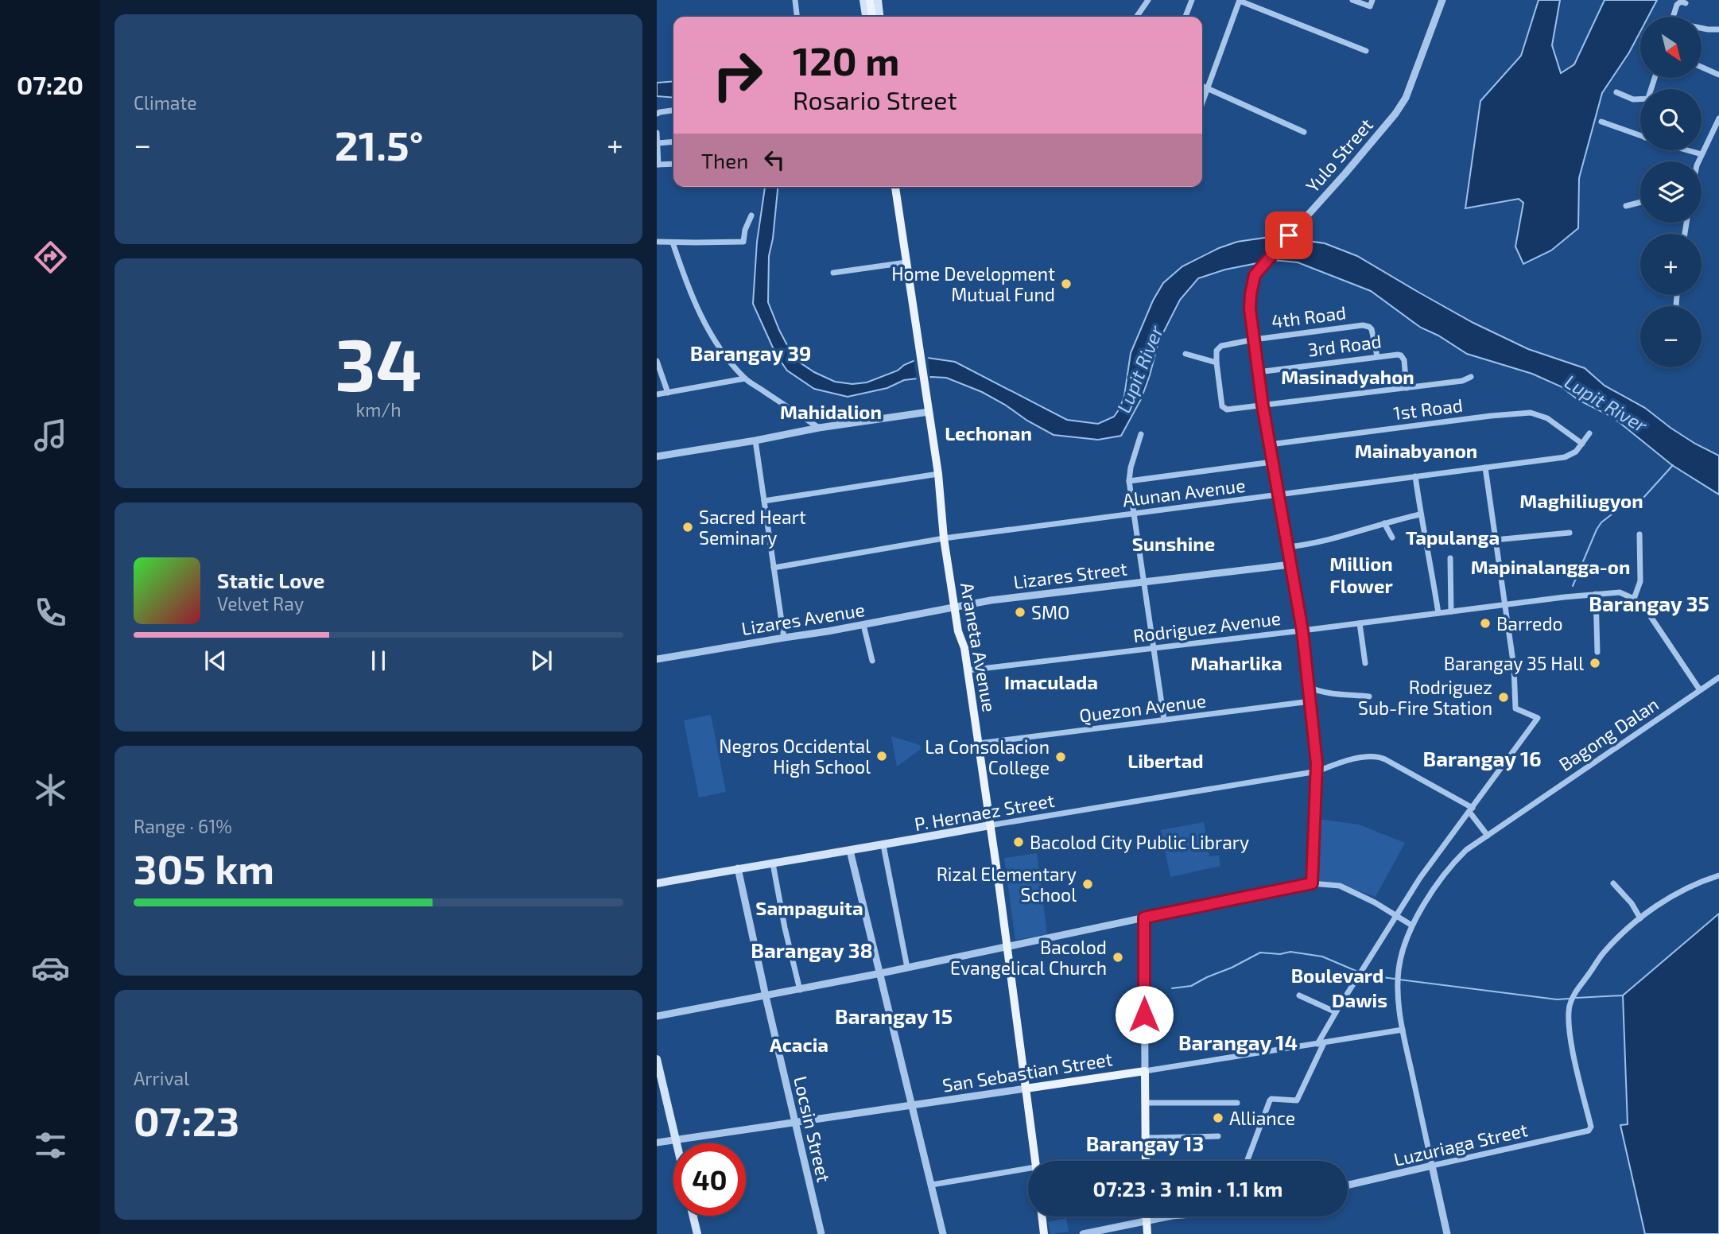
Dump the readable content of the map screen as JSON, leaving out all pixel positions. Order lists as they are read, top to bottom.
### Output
{
  "streets": {
    "main road": ["Araneta Avenue", "P. Hernaez Street", "San Sebastian Street"],
    "street": [
      "Yulo Street",
      "4th Road",
      "3rd Road",
      "1st Road",
      "Alunan Avenue",
      "Lizares Street",
      "Lizares Avenue",
      "Rodriguez Avenue",
      "Quezon Avenue",
      "Bagong Dalan",
      "Locsin Street",
      "Luzuriaga Street"
    ]
  },
  "crossings": [
    ["Yulo Street", "4th Road"],
    ["Yulo Street", "3rd Road"],
    ["Yulo Street", "1st Road"],
    ["Yulo Street", "Alunan Avenue"],
    ["Yulo Street", "Lizares Street"],
    ["Yulo Street", "Rodriguez Avenue"],
    ["Yulo Street", "Quezon Avenue"],
    ["Yulo Street", "P. Hernaez Street"],
    ["4th Road", "3rd Road"],
    ["1st Road", "Alunan Avenue"],
    ["Alunan Avenue", "Araneta Avenue"],
    ["Lizares Street", "Lizares Avenue"],
    ["Lizares Street", "Araneta Avenue"],
    ["Lizares Avenue", "Araneta Avenue"],
    ["Rodriguez Avenue", "Araneta Avenue"],
    ["Araneta Avenue", "Quezon Avenue"],
    ["Araneta Avenue", "P. Hernaez Street"],
    ["Araneta Avenue", "San Sebastian Street"],
    ["Bagong Dalan", "San Sebastian Street"],
    ["Bagong Dalan", "Luzuriaga Street"],
    ["P. Hernaez Street", "Locsin Street"],
    ["San Sebastian Street", "Locsin Street"]
  ],
  "districts": [
    "Barangay 39",
    "Masinadyahon",
    "Mahidalion",
    "Lechonan",
    "Mainabyanon",
    "Maghiliugyon",
    "Tapulanga",
    "Sunshine",
    "Million Flower",
    "Mapinalangga-on",
    "Barangay 35",
    "Maharlika",
    "Imaculada",
    "Barangay 16",
    "Libertad",
    "Sampaguita",
    "Barangay 38",
    "Boulevard",
    "Dawis",
    "Barangay 15",
    "Barangay 14",
    "Acacia",
    "Barangay 13"
  ],
  "water": ["Lupit River"],
  "places": [
    "Home Development Mutual Fund",
    "Sacred Heart Seminary",
    "SMO",
    "Barredo",
    "Barangay 35 Hall",
    "Rodriguez Sub-Fire Station",
    "Negros Occidental High School",
    "La Consolacion College",
    "Bacolod City Public Library",
    "Rizal Elementary School",
    "Bacolod Evangelical Church",
    "Alliance"
  ],
  "north": "bottom right",
  "page": {
    "tabs": "07:20",
    "tile": [
      "Climate",
      ["34", "km/h"],
      ["Range · 61%", "305 km"],
      ["Arrival", "07:23"]
    ],
    "map_buttons": ["+", "−"],
    "turn": ["120 m", "Rosario Street"],
    "heat": ["−", "21.5°", "+"],
    "then": "Then",
    "song": ["Static Love", "Velvet Ray"],
    "limit": "40",
    "trip": "07:23 · 3 min · 1.1 km"
  }
}
